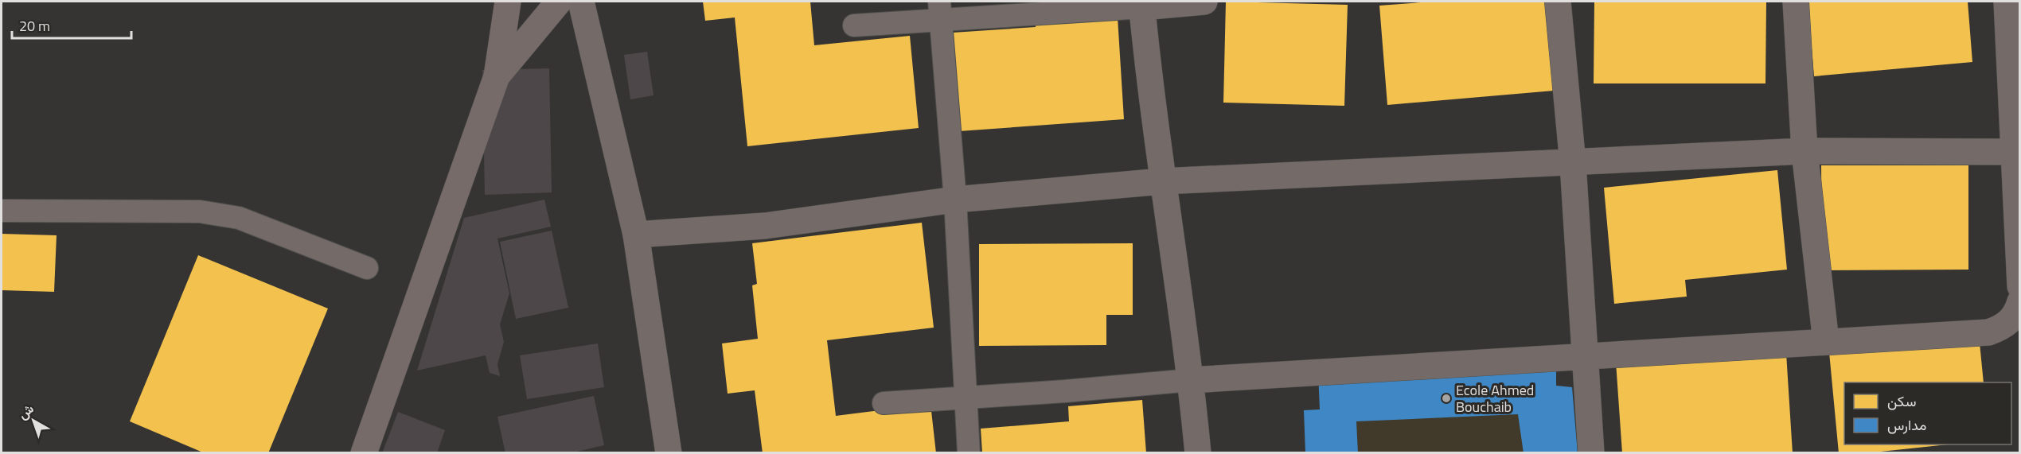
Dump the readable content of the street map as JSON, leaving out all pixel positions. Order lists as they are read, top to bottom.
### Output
{
  "places": ["Ecole Ahmed Bouchaib"],
  "legend": ["سكن", "مدارس"],
  "scale_bar": "20 m",
  "north": "top left"
}
